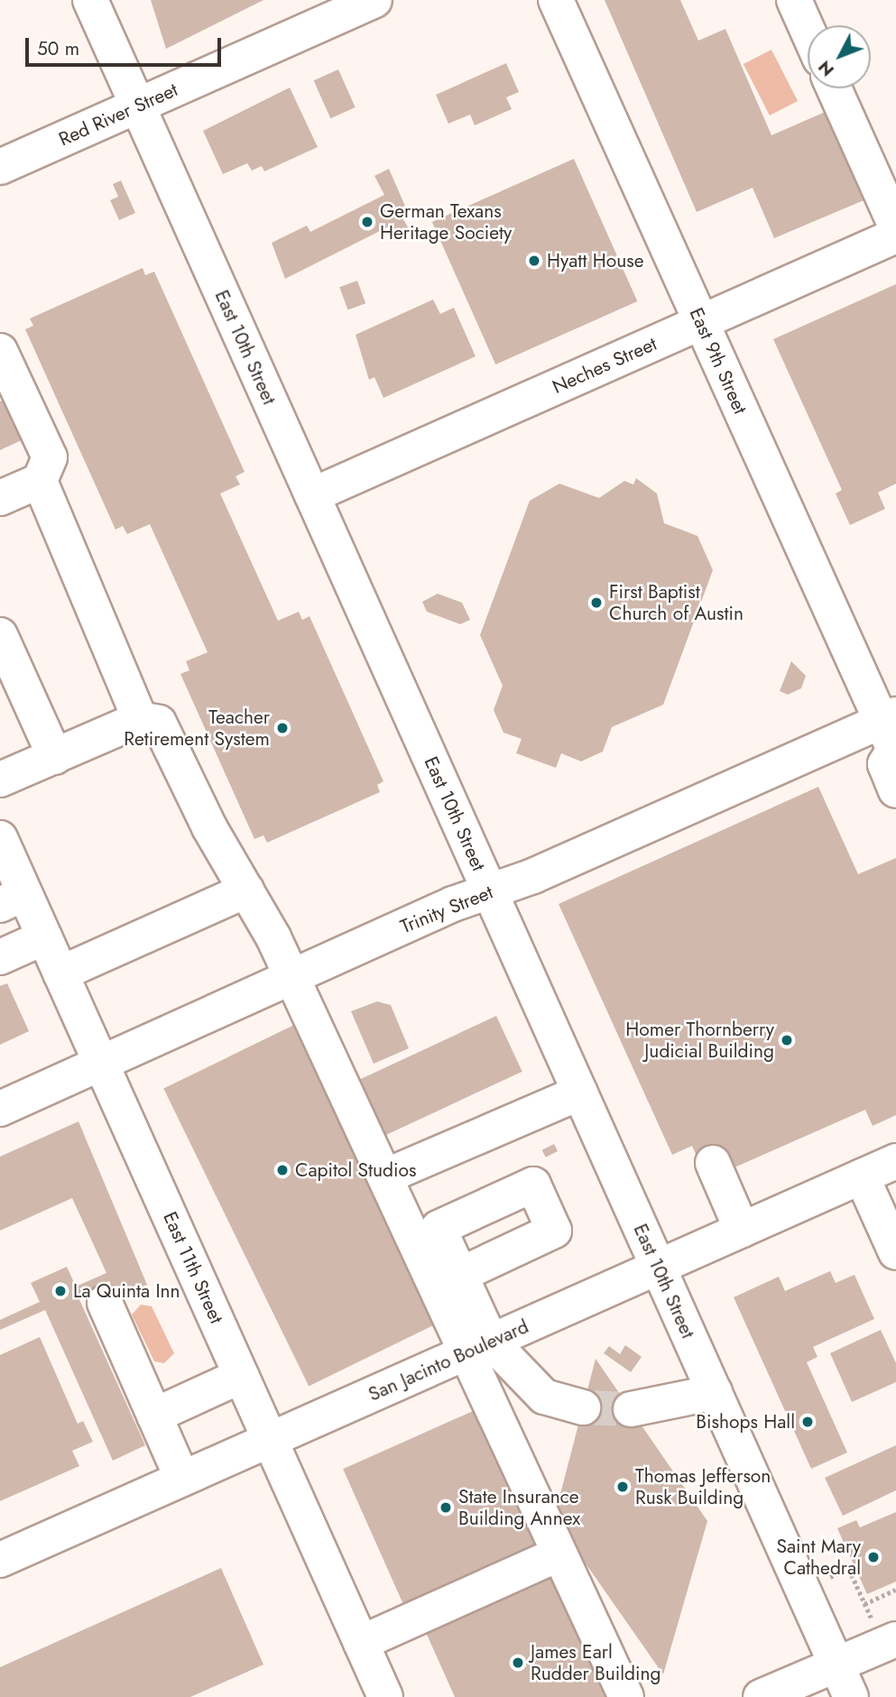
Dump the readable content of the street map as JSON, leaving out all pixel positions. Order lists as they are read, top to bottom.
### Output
{
  "streets": {
    "street": [
      "Red River Street",
      "East 10th Street",
      "East 9th Street",
      "Neches Street",
      "Trinity Street",
      "East 11th Street",
      "San Jacinto Boulevard"
    ]
  },
  "crossings": [
    ["Red River Street", "East 10th Street"],
    ["East 10th Street", "Neches Street"],
    ["East 10th Street", "Trinity Street"],
    ["East 10th Street", "San Jacinto Boulevard"],
    ["East 9th Street", "Neches Street"],
    ["East 9th Street", "Trinity Street"],
    ["Trinity Street", "East 11th Street"],
    ["East 11th Street", "San Jacinto Boulevard"]
  ],
  "places": [
    "German Texans Heritage Society",
    "Hyatt House",
    "First Baptist Church of Austin",
    "Teacher Retirement System",
    "Homer Thornberry Judicial Building",
    "Capitol Studios",
    "La Quinta Inn",
    "Bishops Hall",
    "Thomas Jefferson Rusk Building",
    "State Insurance Building Annex",
    "Saint Mary Cathedral",
    "James Earl Rudder Building"
  ],
  "scale_bar": "50 m",
  "north": "bottom left"
}
